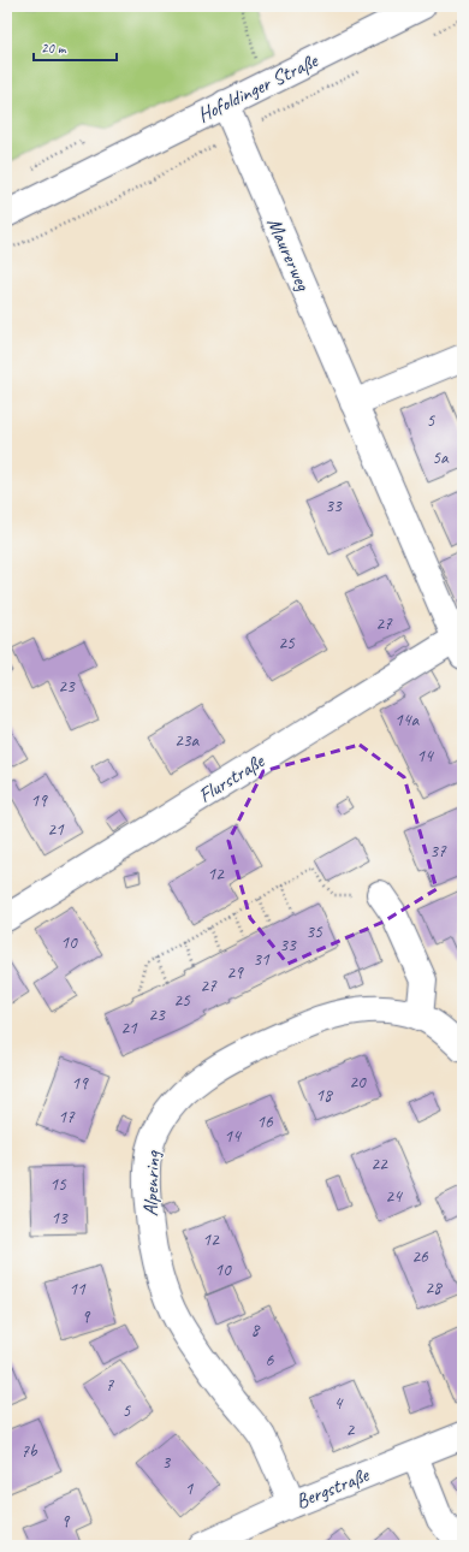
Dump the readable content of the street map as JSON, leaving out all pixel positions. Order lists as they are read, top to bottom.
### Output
{
  "streets": {
    "street": [
      "Hofoldinger Straße",
      "Maurerweg",
      "Flurstraße",
      "Alpenring",
      "Bergstraße"
    ]
  },
  "crossings": [
    ["Hofoldinger Straße", "Maurerweg"],
    ["Maurerweg", "Flurstraße"],
    ["Alpenring", "Bergstraße"]
  ],
  "house_numbers": [
    "5",
    "5a",
    "33",
    "27",
    "25",
    "23",
    "14a",
    "23a",
    "14",
    "19",
    "21",
    "37",
    "12",
    "35",
    "10",
    "33",
    "31",
    "29",
    "27",
    "25",
    "23",
    "21",
    "20",
    "19",
    "18",
    "17",
    "16",
    "14",
    "22",
    "15",
    "24",
    "13",
    "12",
    "26",
    "10",
    "28",
    "11",
    "9",
    "8",
    "6",
    "7",
    "4",
    "5",
    "2",
    "7b",
    "3",
    "1",
    "9"
  ],
  "scale_bar": "20 m"
}
